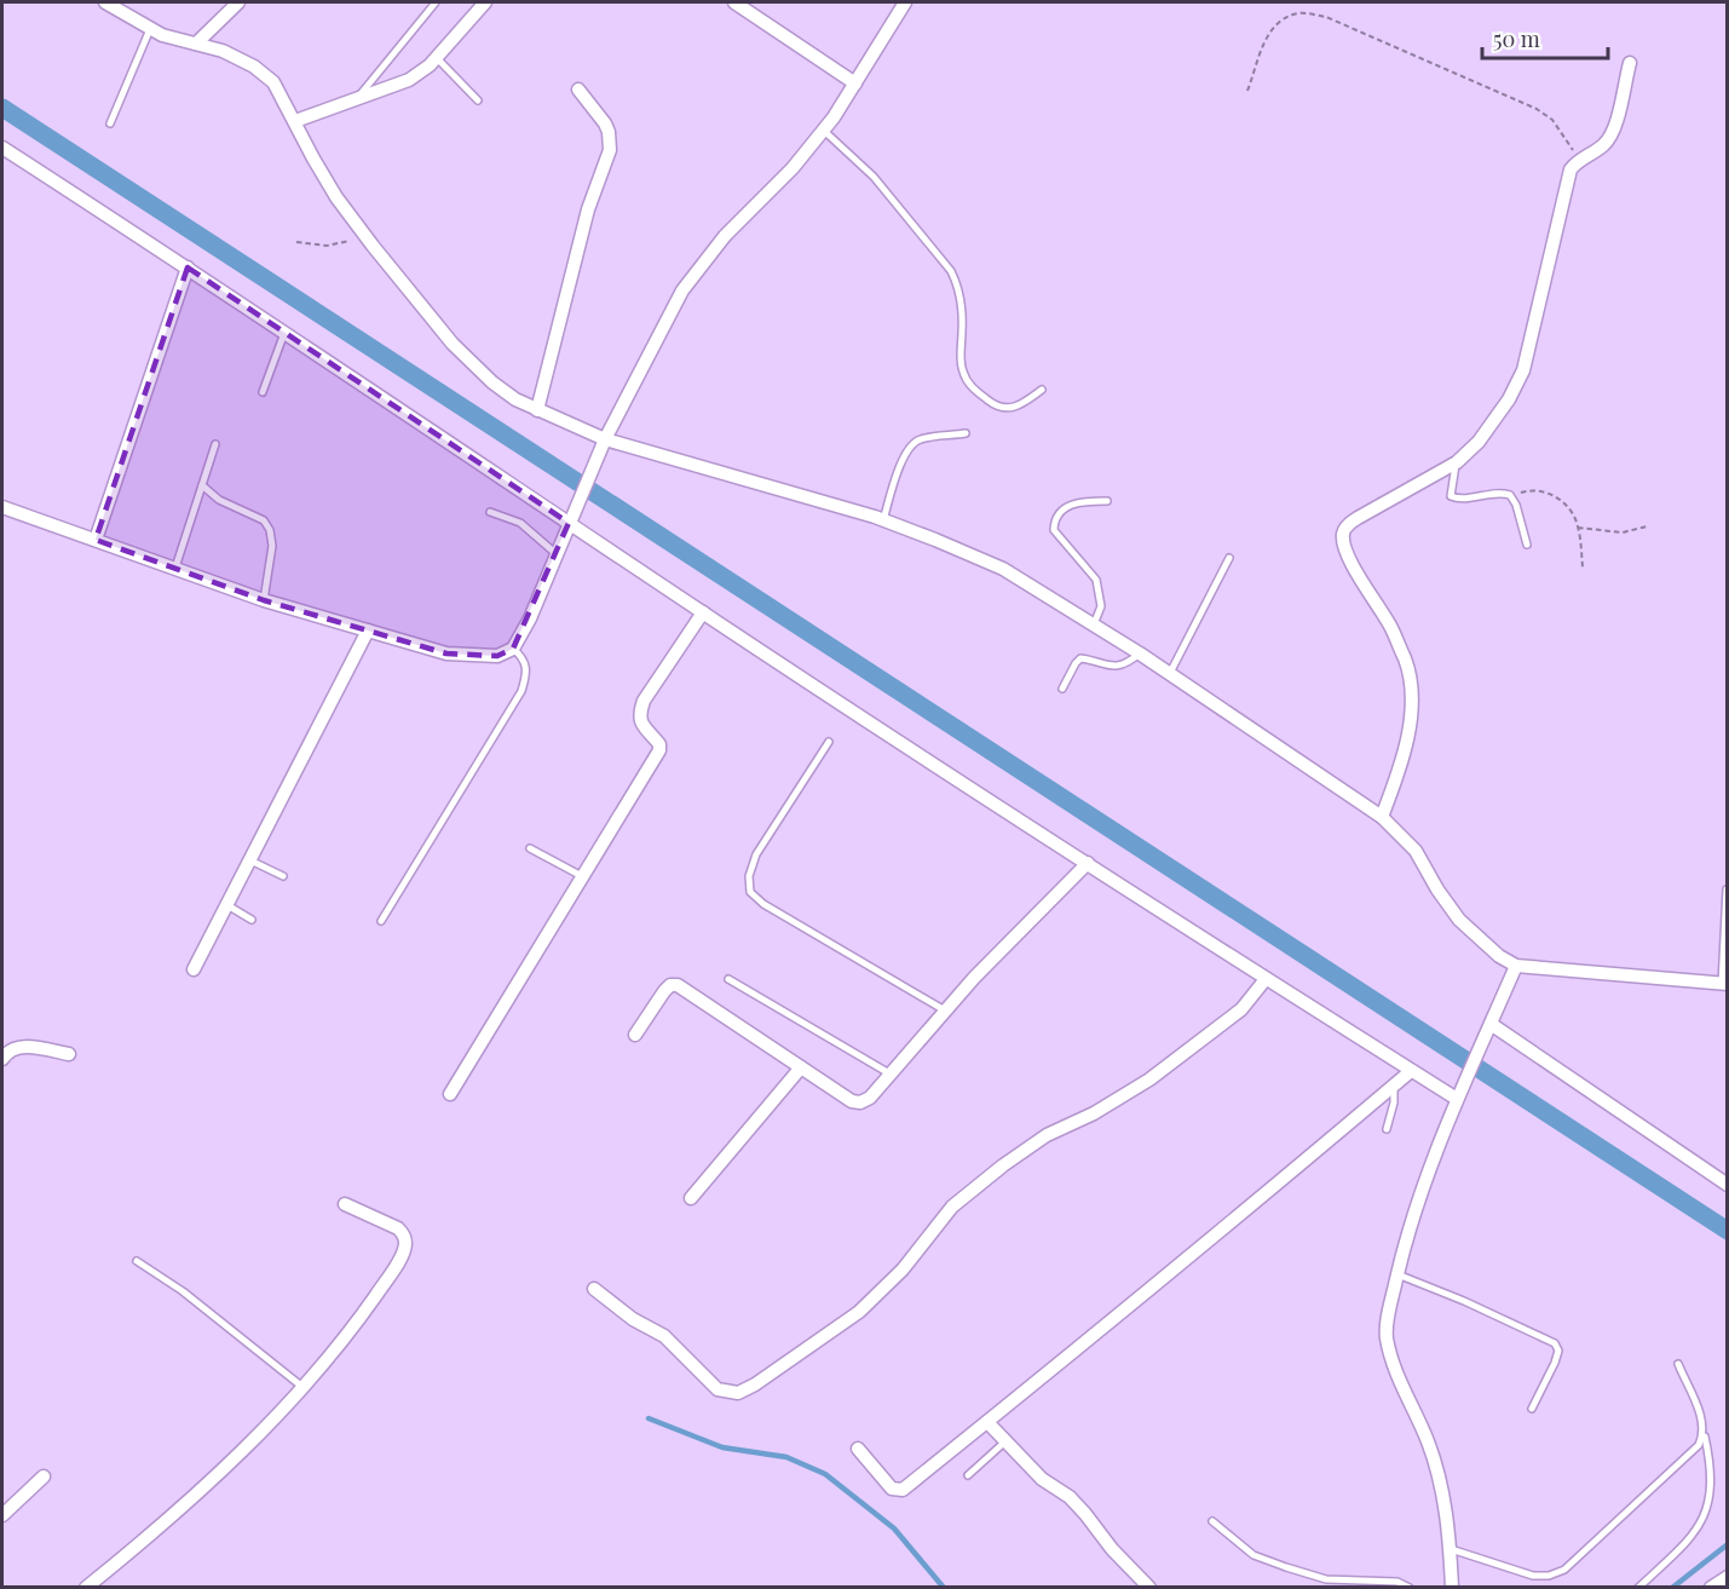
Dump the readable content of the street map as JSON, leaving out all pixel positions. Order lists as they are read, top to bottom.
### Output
{
  "scale_bar": "50 m"
}
